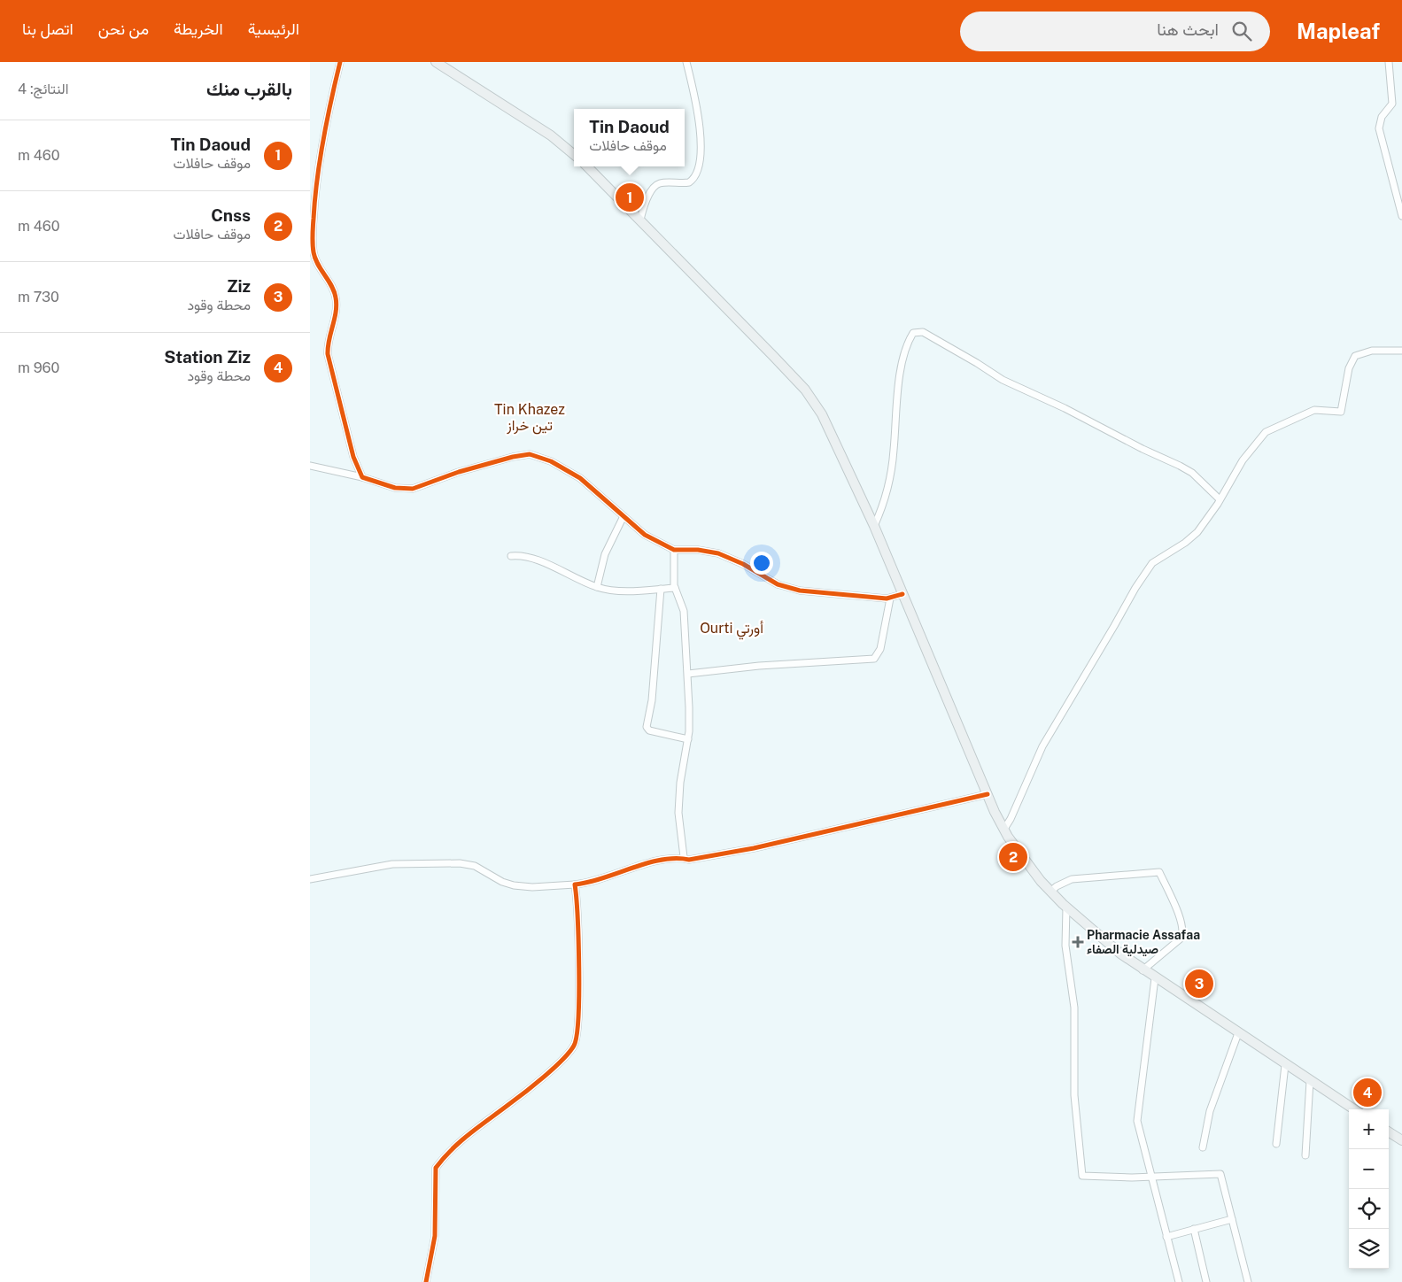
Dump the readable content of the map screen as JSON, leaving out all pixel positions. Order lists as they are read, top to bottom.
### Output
{
  "districts": ["Tin Khazez تين خراز", "Ourti أورتي"],
  "places": {
    "health": ["Pharmacie Assafaa صيدلية الصفاء"]
  },
  "page": {
    "header": "Mapleaf",
    "search": "ابحث هنا",
    "nav": [
      "الرئيسية",
      "الخريطة",
      "من نحن",
      "اتصل بنا"
    ],
    "heading": ["بالقرب منك", "النتائج: 4"],
    "popup": ["Tin Daoud", "موقف حافلات"],
    "list": [
      {
        "mark": "1",
        "name": "Tin Daoud",
        "note": "موقف حافلات",
        "value": "460 m"
      },
      {
        "mark": "2",
        "name": "Cnss",
        "note": "موقف حافلات",
        "value": "460 m"
      },
      {
        "mark": "3",
        "name": "Ziz",
        "note": "محطة وقود",
        "value": "730 m"
      },
      {
        "mark": "4",
        "name": "Station Ziz",
        "note": "محطة وقود",
        "value": "960 m"
      }
    ],
    "pins": [
      "1",
      "2",
      "3",
      "4"
    ],
    "map_buttons": ["+", "−"]
  }
}
